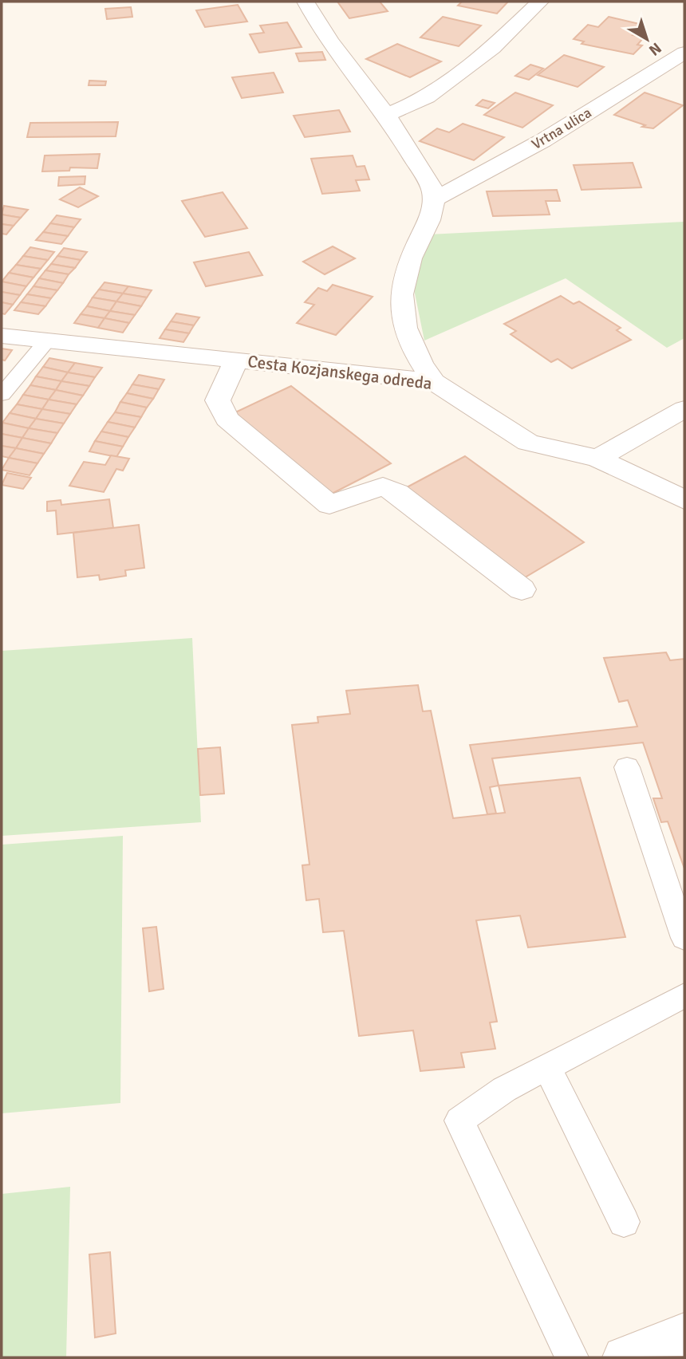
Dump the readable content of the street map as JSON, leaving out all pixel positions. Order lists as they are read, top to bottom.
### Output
{
  "streets": {
    "street": ["Vrtna ulica", "Cesta Kozjanskega odreda"]
  },
  "north": "bottom right"
}
